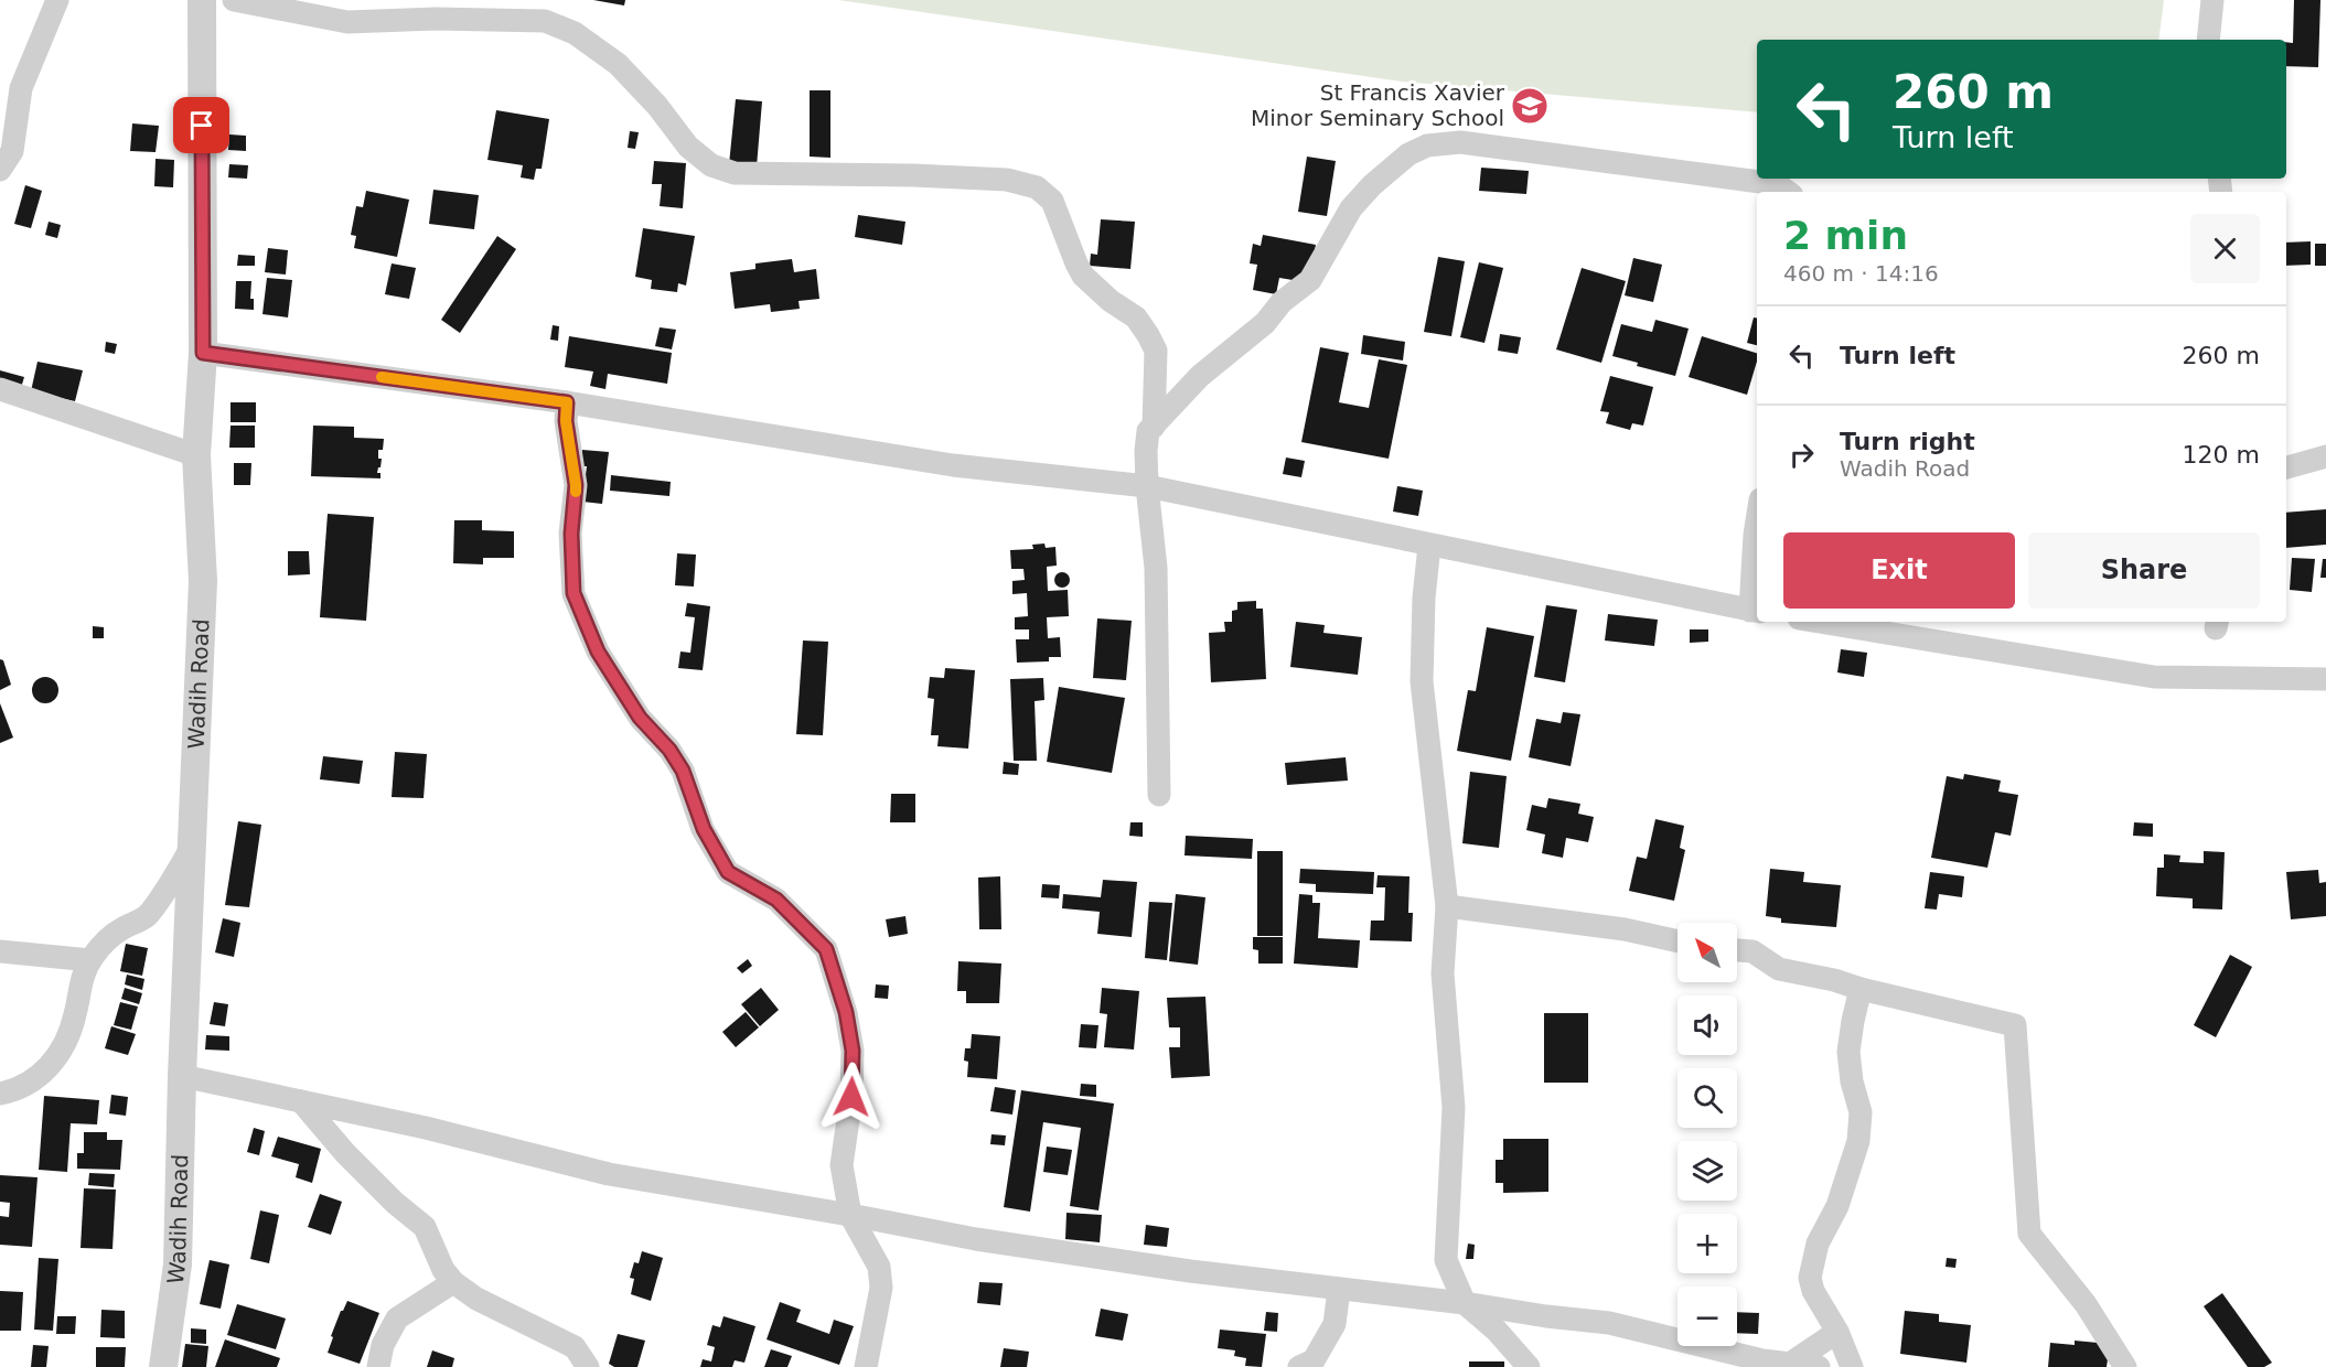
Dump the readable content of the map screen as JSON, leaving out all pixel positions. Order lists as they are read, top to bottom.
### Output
{
  "streets": {
    "street": ["Wadih Road"]
  },
  "places": {
    "school or university": ["St Francis Xavier Minor Seminary School"]
  },
  "north": "top left",
  "page": {
    "turn": ["260 m", "Turn left"],
    "heading": ["2 min", "460 m · 14:16"],
    "list": [
      {
        "name": "Turn left",
        "value": "260 m"
      },
      {
        "name": "Turn right",
        "note": "Wadih Road",
        "value": "120 m"
      }
    ],
    "buttons": ["Exit", "Share"],
    "map_buttons": ["+", "−"]
  }
}
